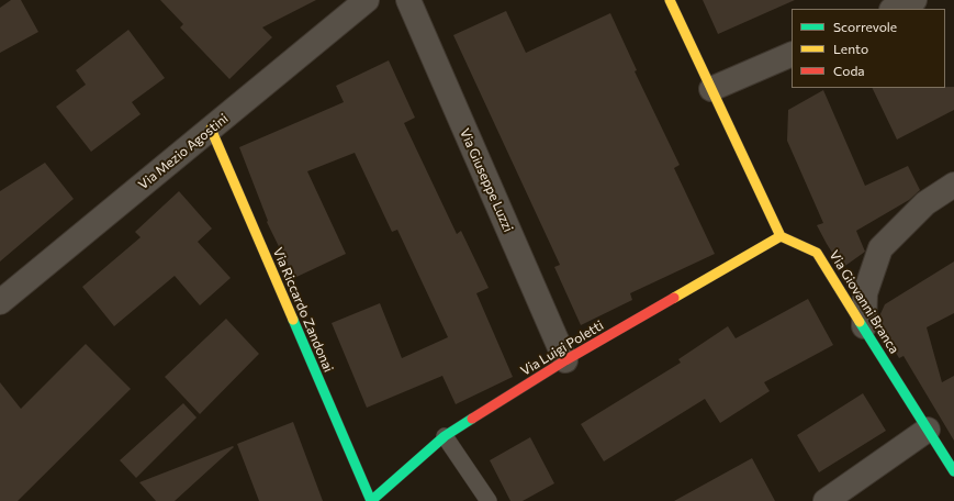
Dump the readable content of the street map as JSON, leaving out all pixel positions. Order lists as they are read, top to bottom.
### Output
{
  "streets": {
    "street": [
      "Via Mezio Agostini",
      "Via Giuseppe Luzzi",
      "Via Giovanni Branca",
      "Via Riccardo Zandonai",
      "Via Luigi Poletti"
    ]
  },
  "crossings": [
    ["Via Mezio Agostini", "Via Riccardo Zandonai"],
    ["Via Giuseppe Luzzi", "Via Luigi Poletti"],
    ["Via Giovanni Branca", "Via Luigi Poletti"],
    ["Via Riccardo Zandonai", "Via Luigi Poletti"]
  ],
  "legend": ["Scorrevole", "Lento", "Coda"]
}
